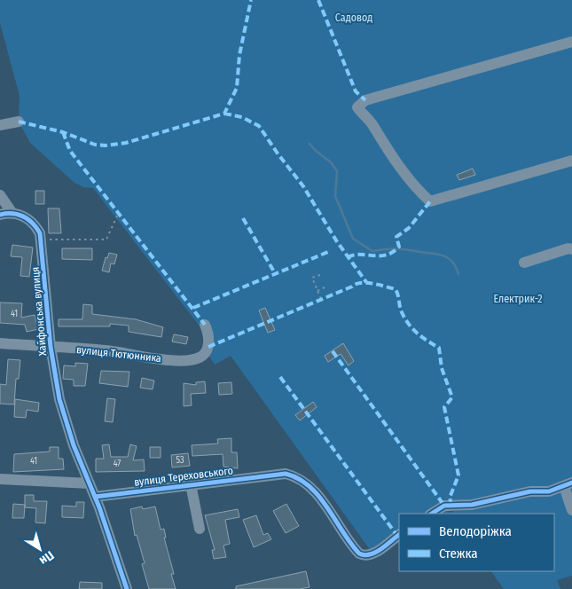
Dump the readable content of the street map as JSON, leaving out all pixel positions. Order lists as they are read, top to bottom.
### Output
{
  "streets": {
    "street": ["Хайфонська вулиця", "вулиця Тютюнника", "вулиця Тереховського"]
  },
  "crossings": [
    ["Хайфонська вулиця", "вулиця Тютюнника"]
  ],
  "parks": ["Садовод", "Електрик-2"],
  "house_numbers": [
    "41",
    "53",
    "41",
    "47"
  ],
  "legend": ["Велодоріжка", "Стежка"],
  "north": "bottom right"
}
